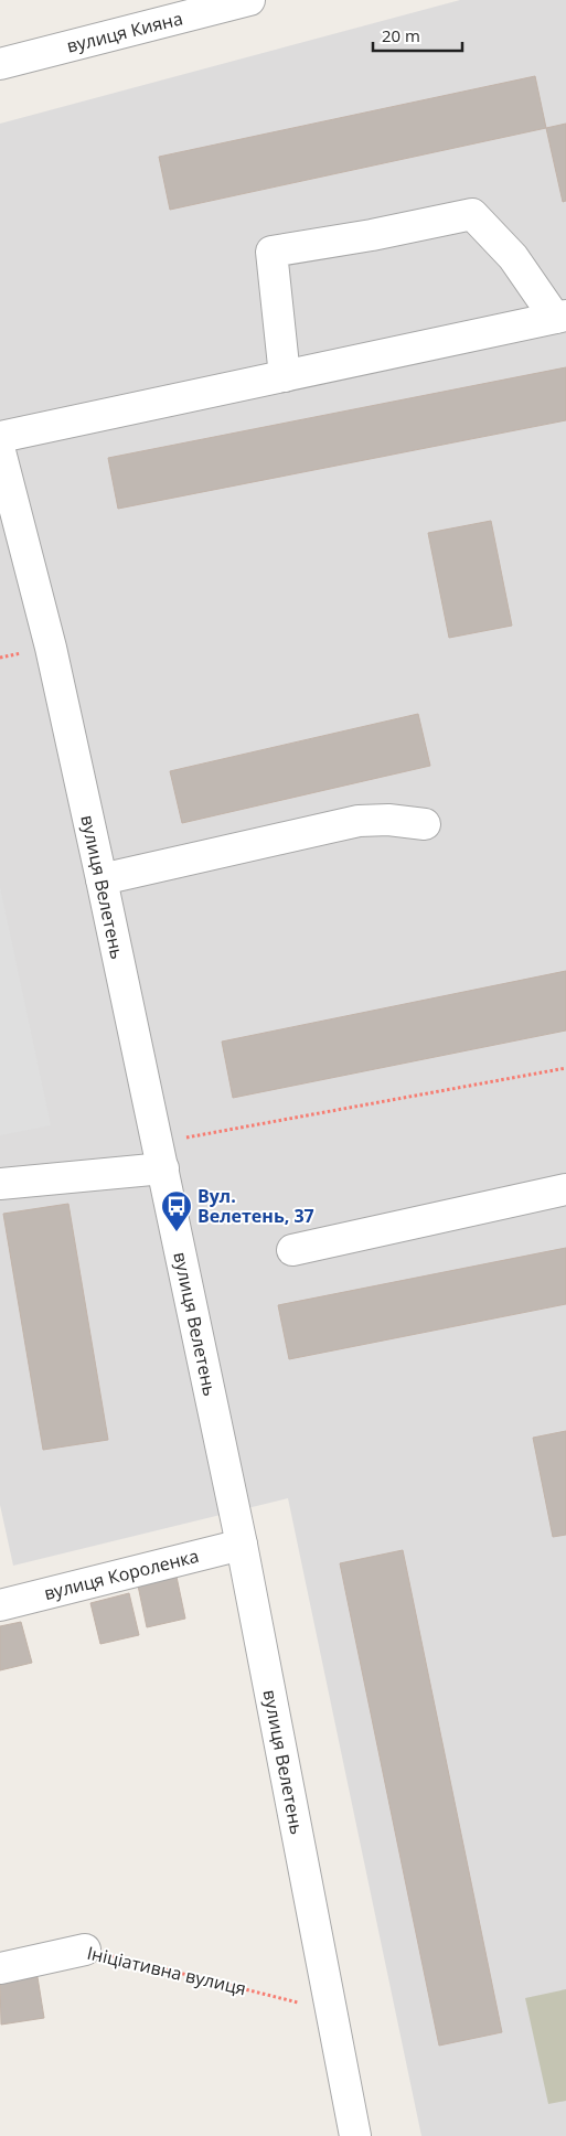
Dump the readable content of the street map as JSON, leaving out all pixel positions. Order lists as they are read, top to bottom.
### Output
{
  "streets": {
    "street": [
      "вулиця Кияна",
      "вулиця Велетень",
      "вулиця Короленка",
      "Ініціативна вулиця"
    ]
  },
  "crossings": [
    ["вулиця Велетень", "вулиця Короленка"],
    ["вулиця Велетень", "Ініціативна вулиця"]
  ],
  "places": {
    "bus stop": ["Вул. Велетень, 37"]
  },
  "scale_bar": "20 m"
}
